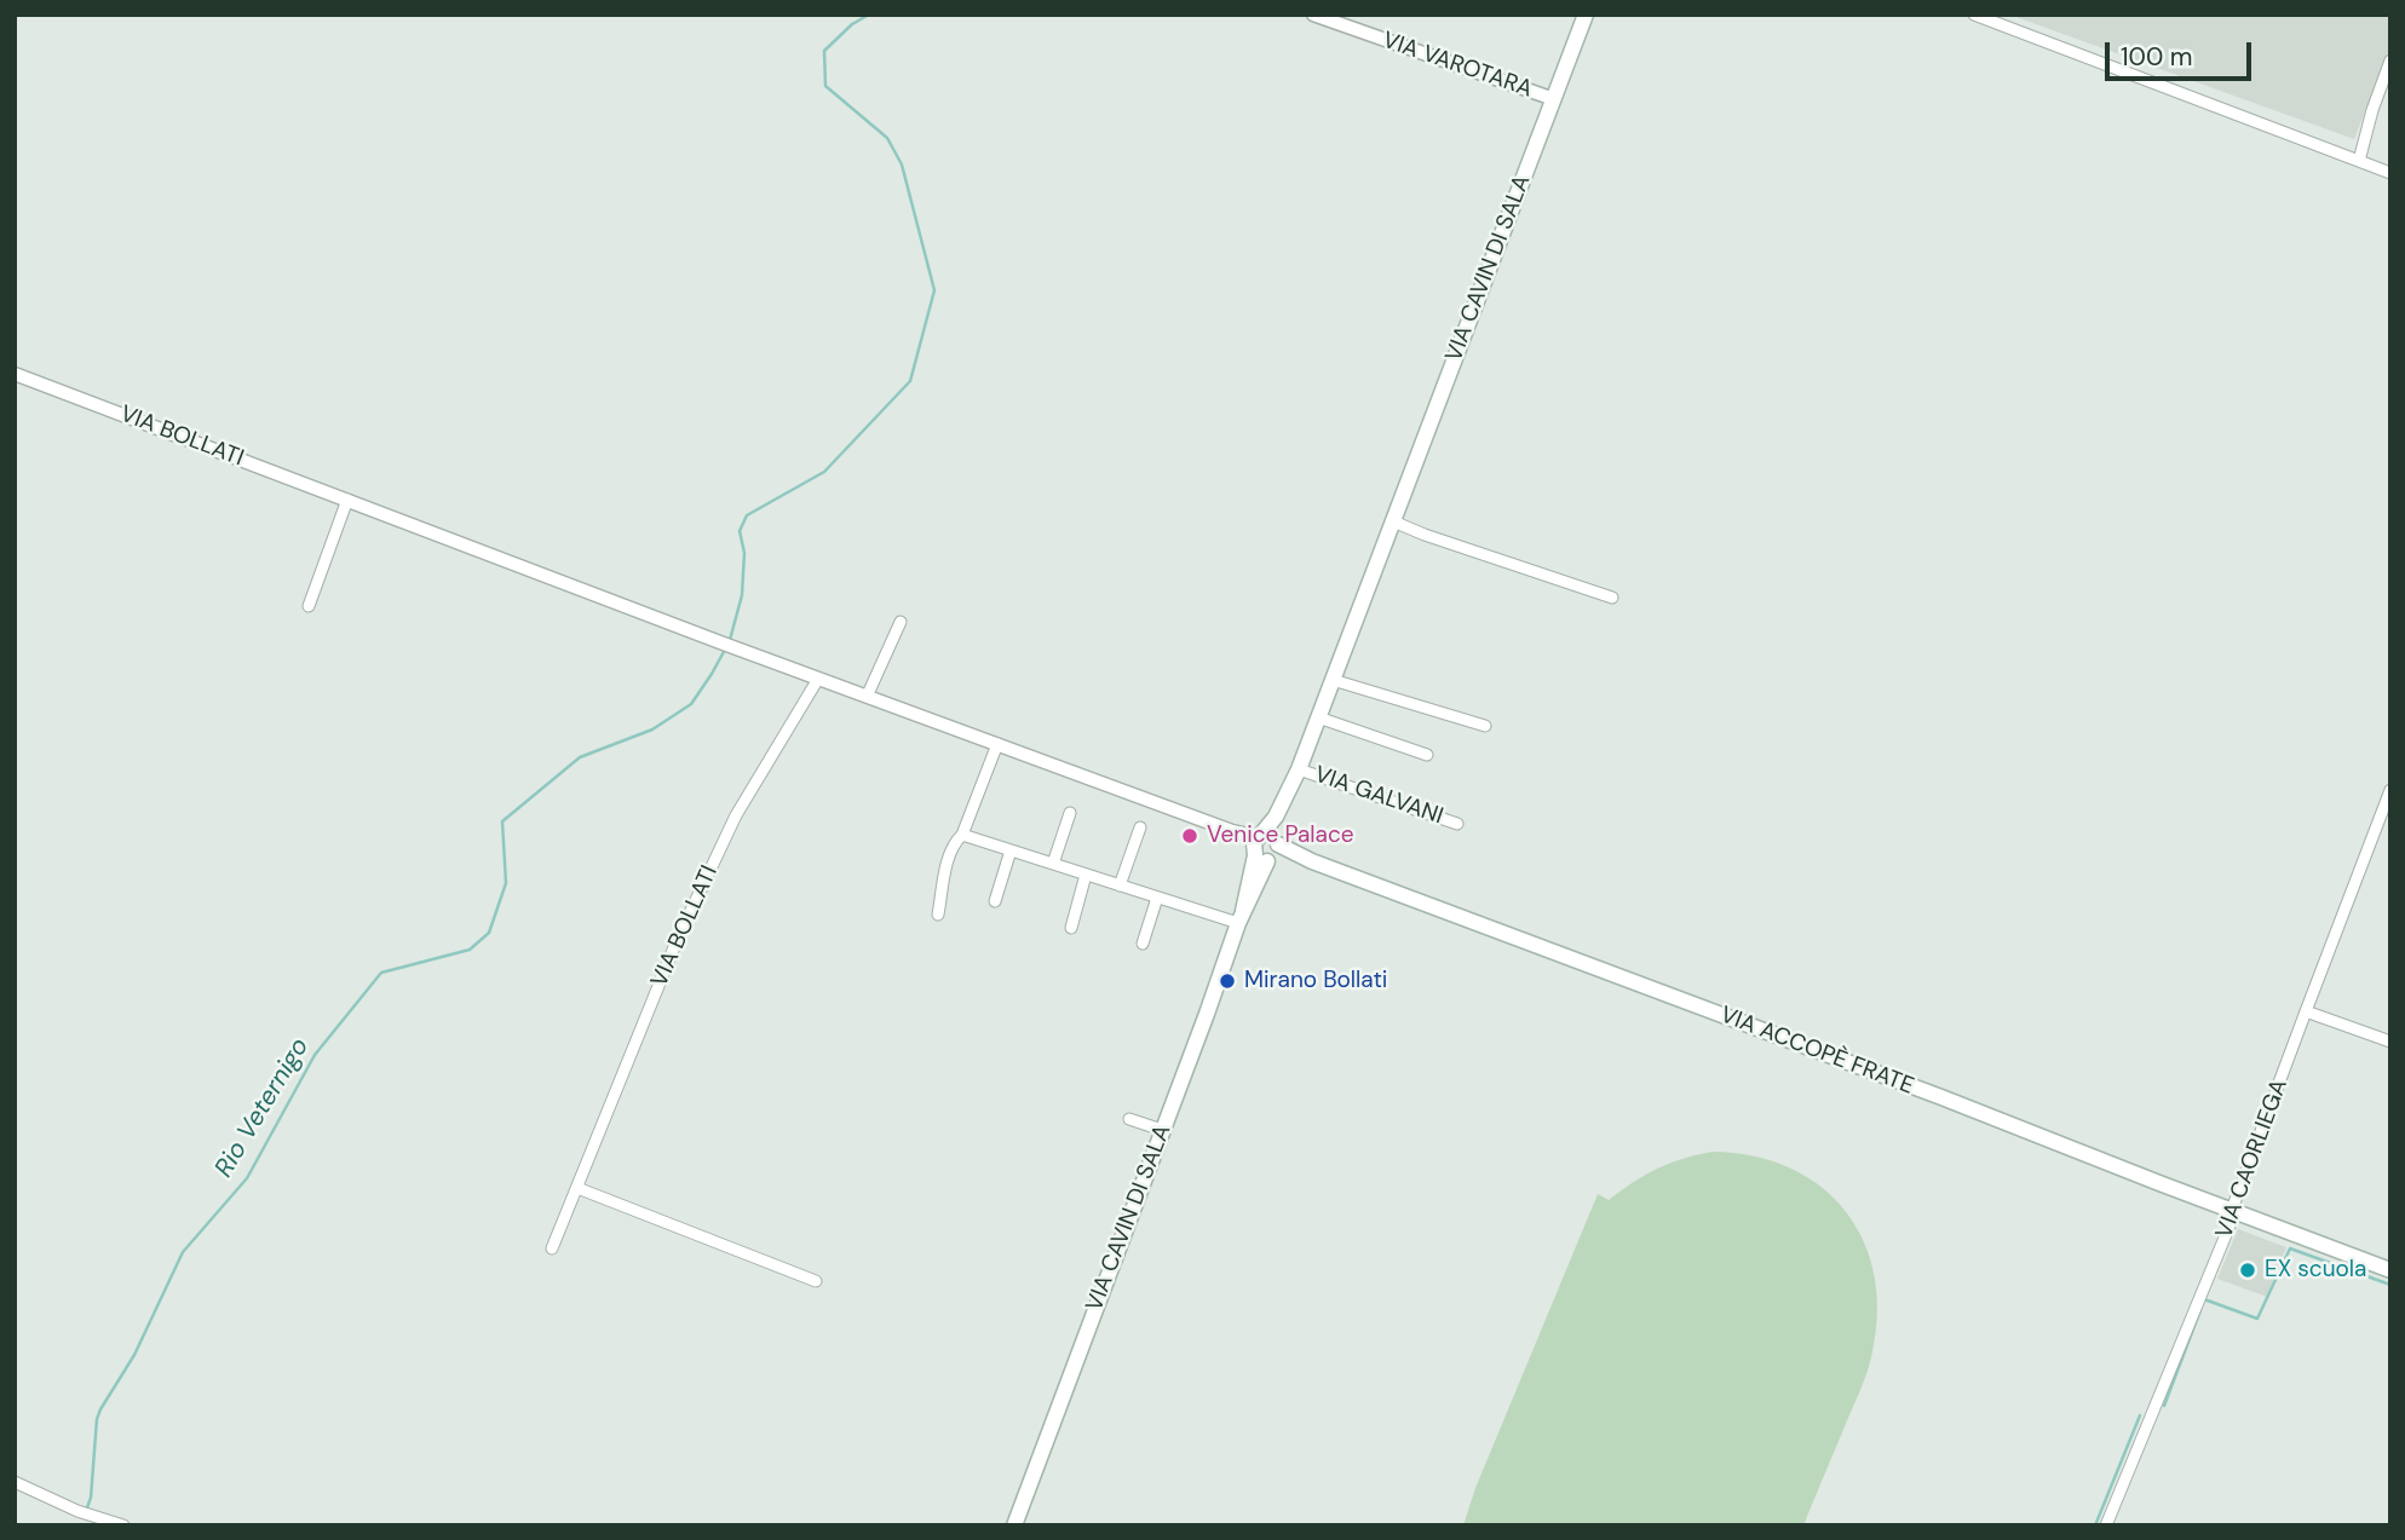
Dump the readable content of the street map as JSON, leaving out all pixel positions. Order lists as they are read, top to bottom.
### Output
{
  "streets": {
    "main road": ["VIA CAVIN DI SALA", "VIA ACCOPÈ FRATE"],
    "street": [
      "VIA VAROTARA",
      "VIA BOLLATI",
      "VIA GALVANI",
      "VIA CAORLIEGA"
    ]
  },
  "crossings": [
    ["VIA VAROTARA", "VIA CAVIN DI SALA"],
    ["VIA CAVIN DI SALA", "VIA BOLLATI"],
    ["VIA CAVIN DI SALA", "VIA GALVANI"],
    ["VIA CAVIN DI SALA", "VIA ACCOPÈ FRATE"],
    ["VIA BOLLATI", "VIA ACCOPÈ FRATE"],
    ["VIA ACCOPÈ FRATE", "VIA CAORLIEGA"]
  ],
  "water": ["Rio Veternigo"],
  "places": ["Venice Palace", "Mirano Bollati", "EX scuola"],
  "scale_bar": "100 m"
}
